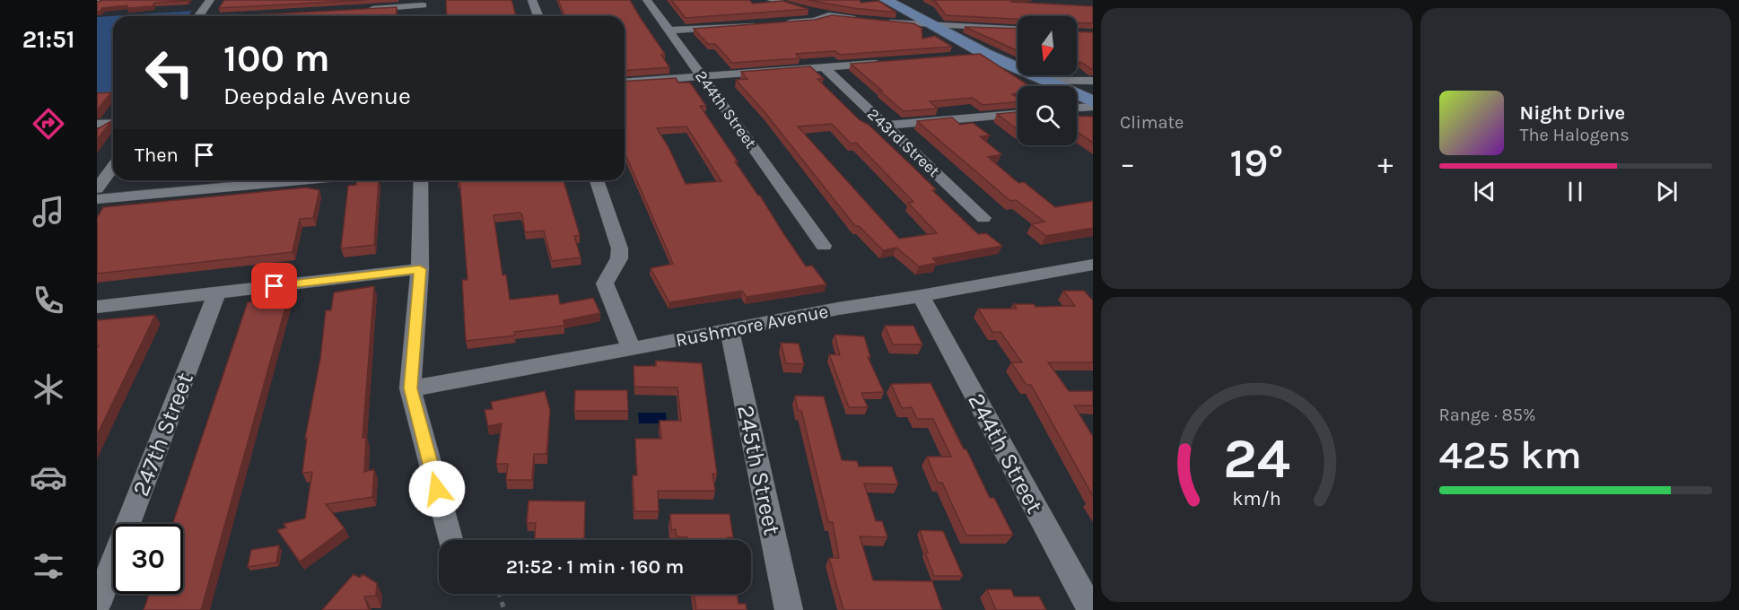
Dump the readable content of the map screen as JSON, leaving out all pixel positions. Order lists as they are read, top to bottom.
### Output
{
  "streets": {
    "street": [
      "244th Street",
      "243rd Street",
      "Rushmore Avenue",
      "247th Street",
      "245th Street"
    ]
  },
  "crossings": [
    ["244th Street", "Rushmore Avenue"],
    ["Rushmore Avenue", "245th Street"]
  ],
  "north": "bottom",
  "page": {
    "tabs": "21:51",
    "tile": [
      "Climate",
      ["Range · 85%", "425 km"]
    ],
    "turn": ["100 m", "Deepdale Avenue"],
    "song": ["Night Drive", "The Halogens"],
    "then": "Then",
    "heat": ["−", "19°", "+"],
    "limit": "30",
    "trip": "21:52 · 1 min · 160 m",
    "gauge": ["24", "km/h"]
  }
}
